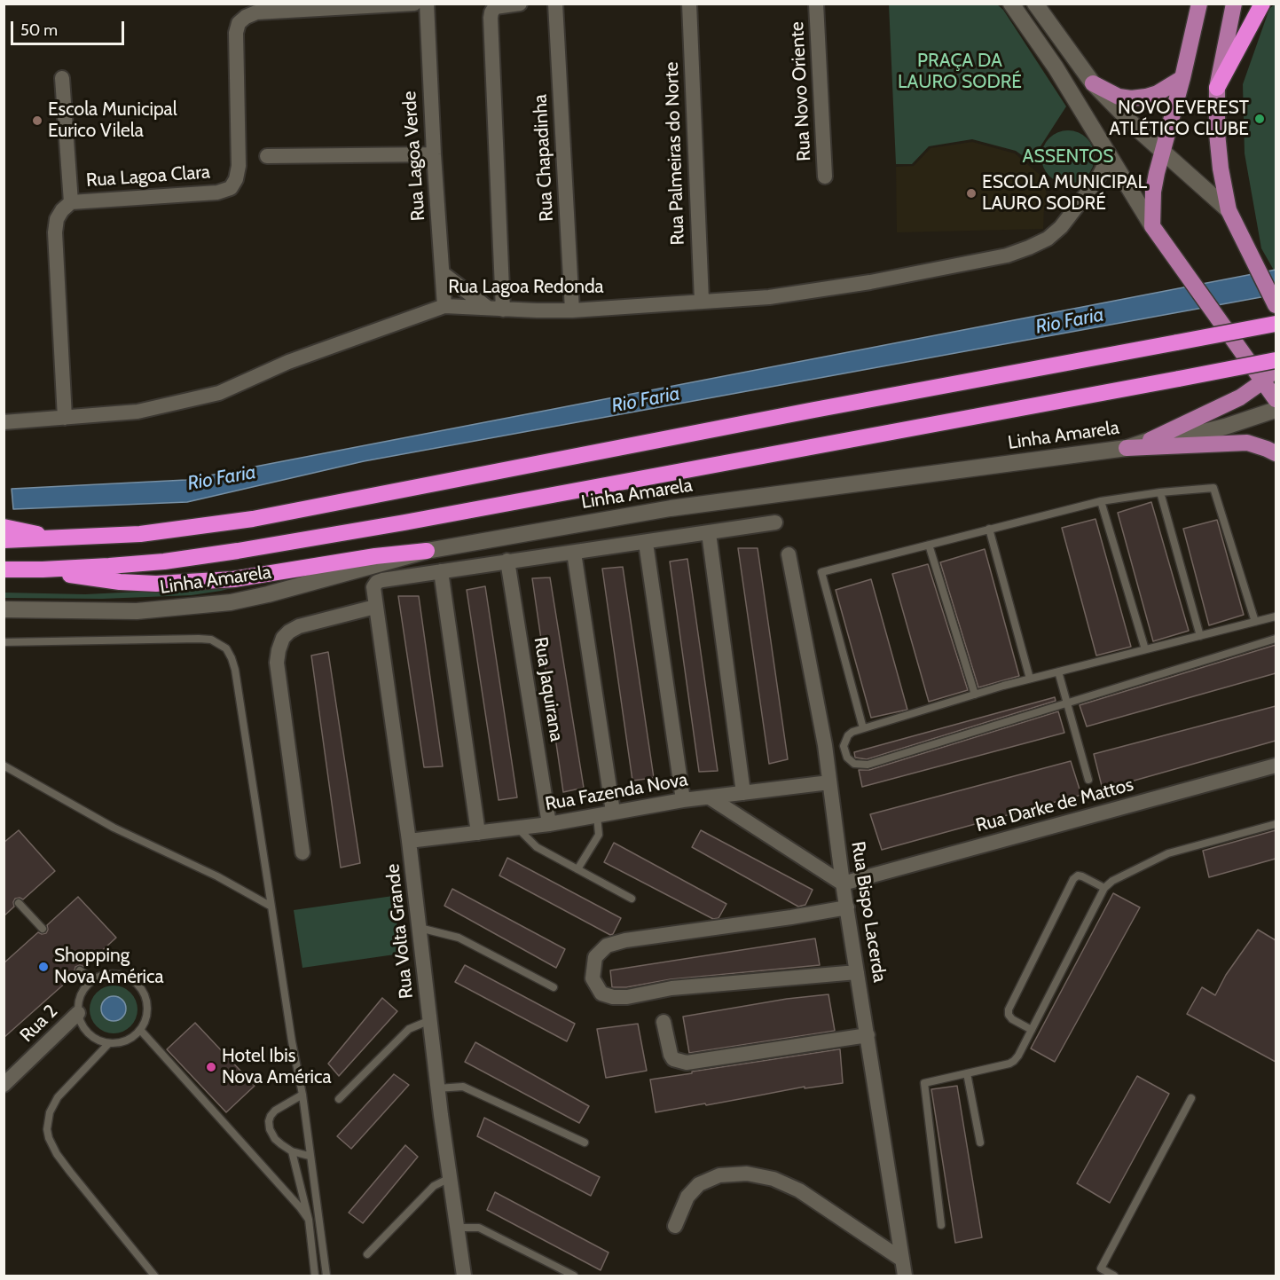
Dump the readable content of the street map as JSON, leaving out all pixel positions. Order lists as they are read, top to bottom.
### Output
{
  "streets": {
    "highway": ["Linha Amarela"],
    "street": [
      "Rua Novo Oriente",
      "Rua Palmeiras do Norte",
      "Rua Lagoa Verde",
      "Rua Chapadinha",
      "Rua Lagoa Clara",
      "Rua Lagoa Redonda",
      "Rua Jaquirana",
      "Rua Fazenda Nova",
      "Rua Darke de Mattos",
      "Rua Bispo Lacerda",
      "Rua Volta Grande",
      "Rua 2"
    ]
  },
  "crossings": [
    ["Rua Palmeiras do Norte", "Rua Lagoa Redonda"],
    ["Rua Lagoa Verde", "Rua Lagoa Redonda"],
    ["Rua Chapadinha", "Rua Lagoa Redonda"],
    ["Rua Lagoa Clara", "Rua Lagoa Redonda"],
    ["Rua Jaquirana", "Rua Fazenda Nova"],
    ["Rua Fazenda Nova", "Rua Bispo Lacerda"],
    ["Rua Fazenda Nova", "Rua Volta Grande"],
    ["Rua Darke de Mattos", "Rua Bispo Lacerda"]
  ],
  "water": ["Rio Faria"],
  "parks": ["PRAÇA DA LAURO SODRÉ", "ASSENTOS"],
  "places": [
    "NOVO EVEREST ATLÉTICO CLUBE",
    "Escola Municipal Eurico Vilela",
    "ESCOLA MUNICIPAL LAURO SODRÉ",
    "Shopping Nova América",
    "Hotel Ibis Nova América"
  ],
  "scale_bar": "50 m"
}
